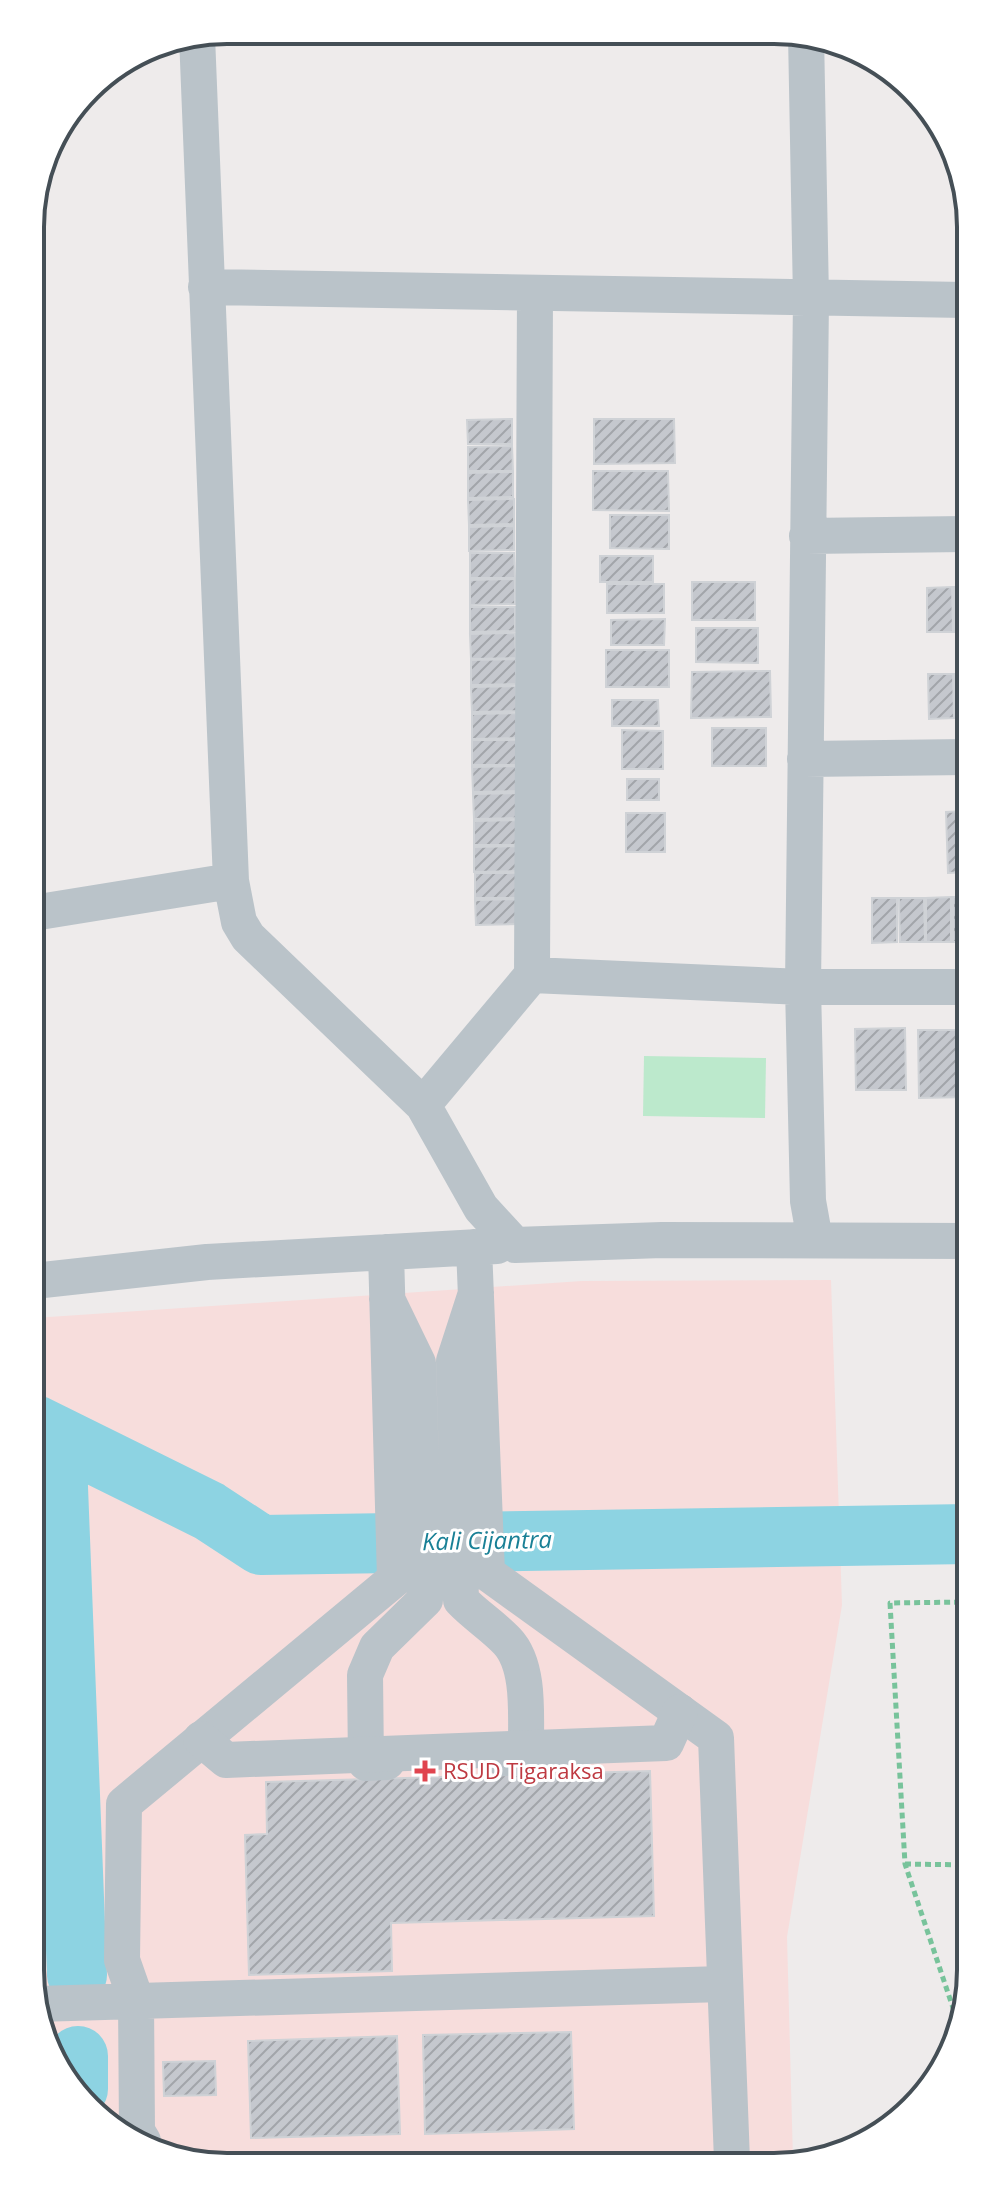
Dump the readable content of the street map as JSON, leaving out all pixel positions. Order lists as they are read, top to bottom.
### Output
{
  "water": ["Kali Cijantra"],
  "places": {
    "health": ["RSUD Tigaraksa"]
  }
}
